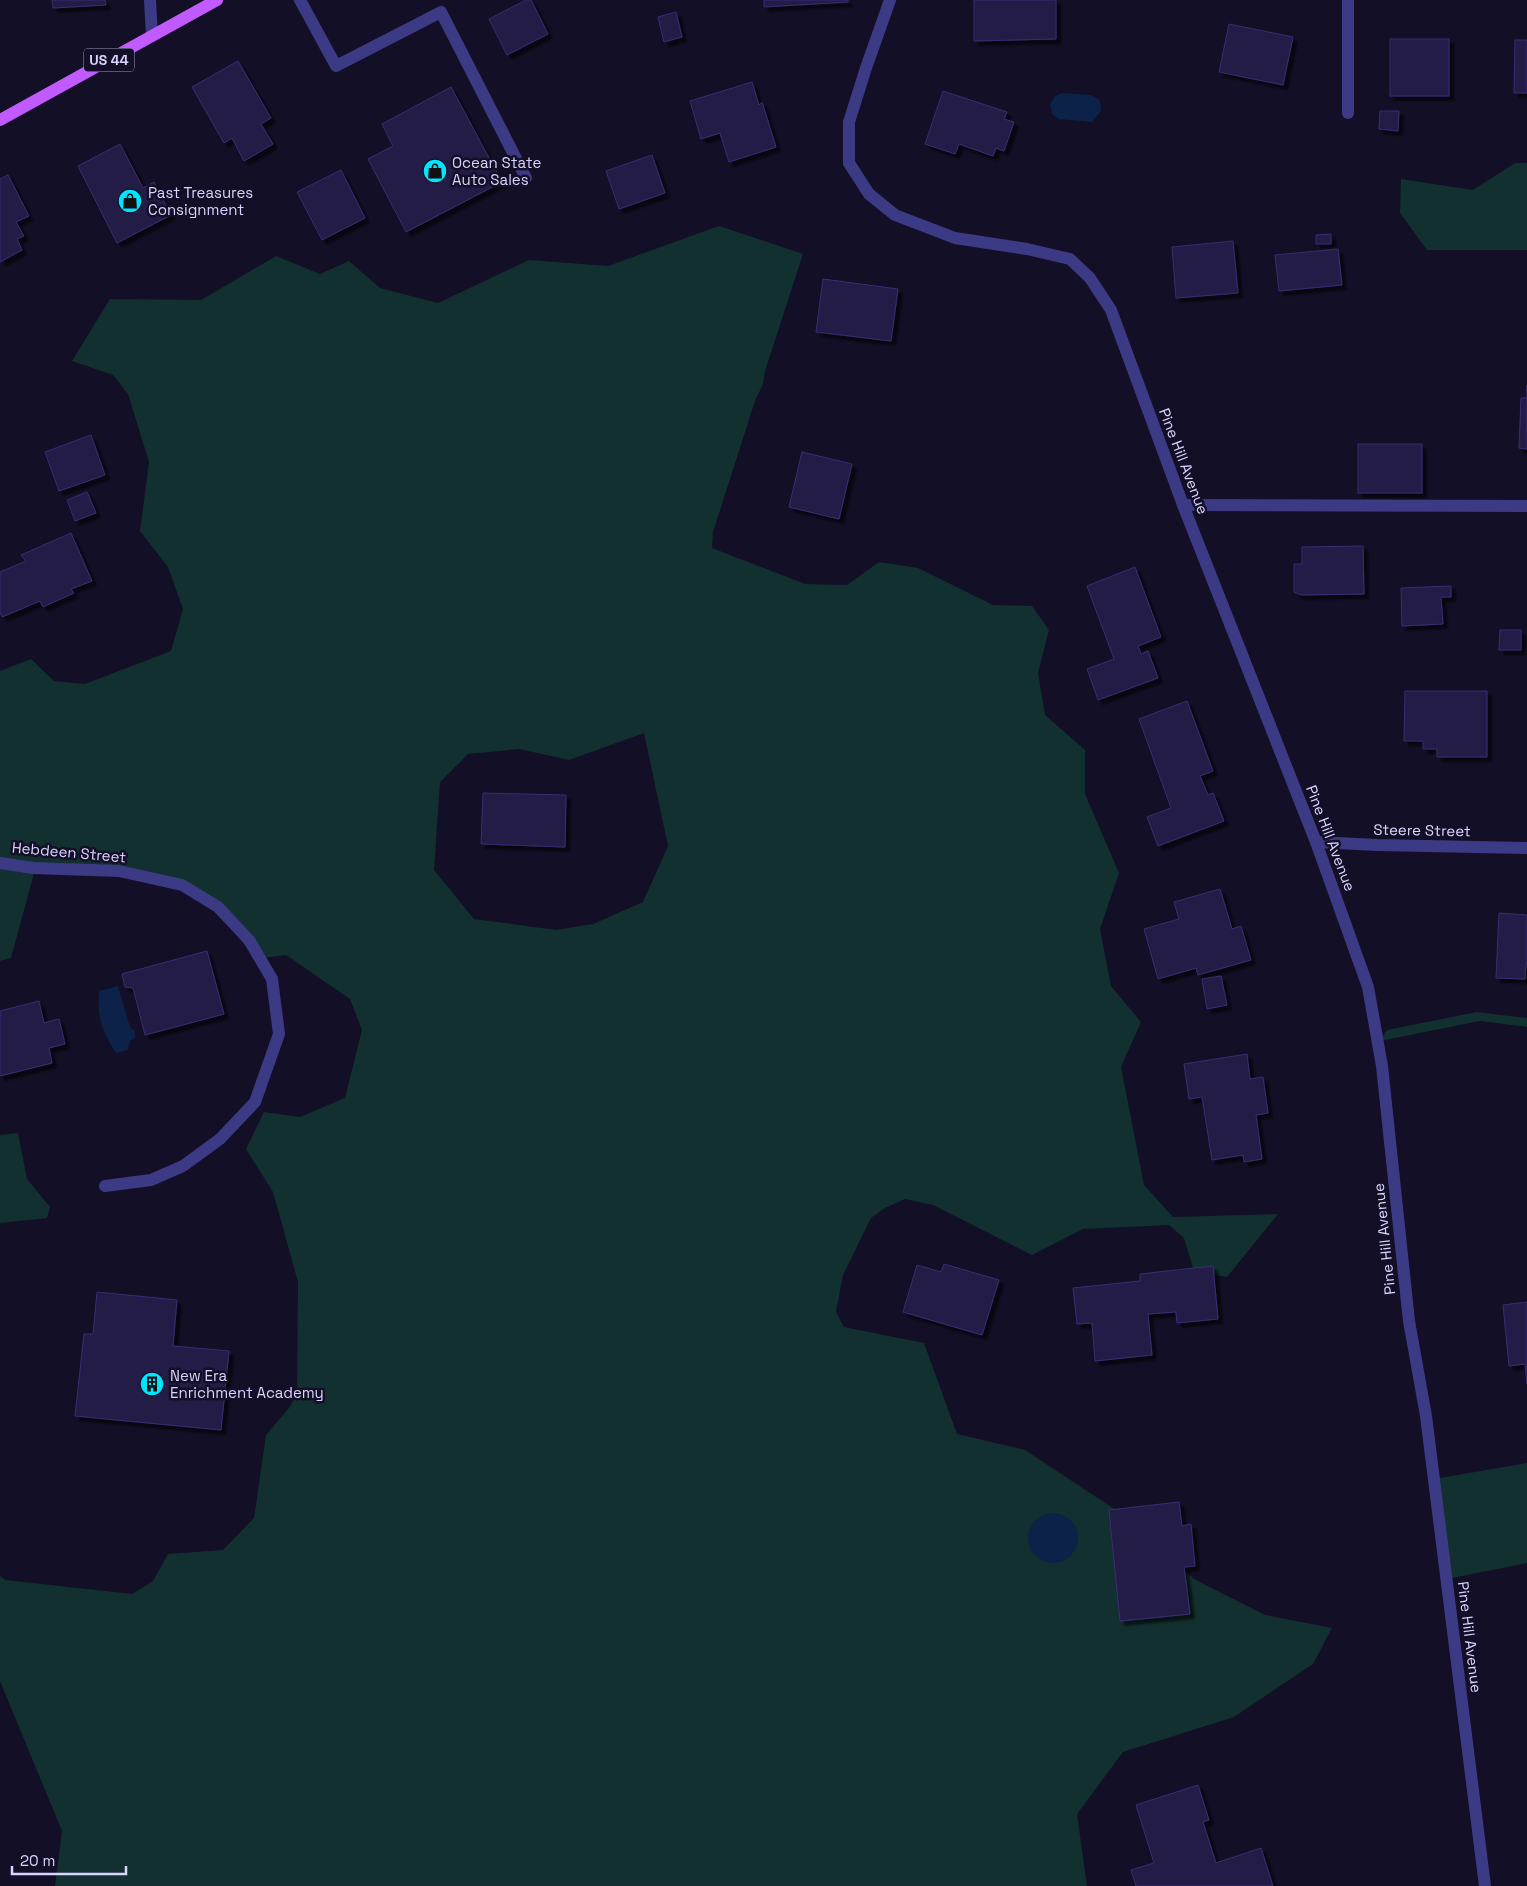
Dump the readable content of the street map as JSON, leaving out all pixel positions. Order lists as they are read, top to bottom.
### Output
{
  "streets": {
    "main road": ["US 44"],
    "street": ["Pine Hill Avenue", "Steere Street", "Hebdeen Street"]
  },
  "crossings": [
    ["Pine Hill Avenue", "Steere Street"]
  ],
  "places": {
    "shop": ["Ocean State Auto Sales", "Past Treasures Consignment"],
    "building": ["New Era Enrichment Academy"]
  },
  "scale_bar": "20 m"
}
